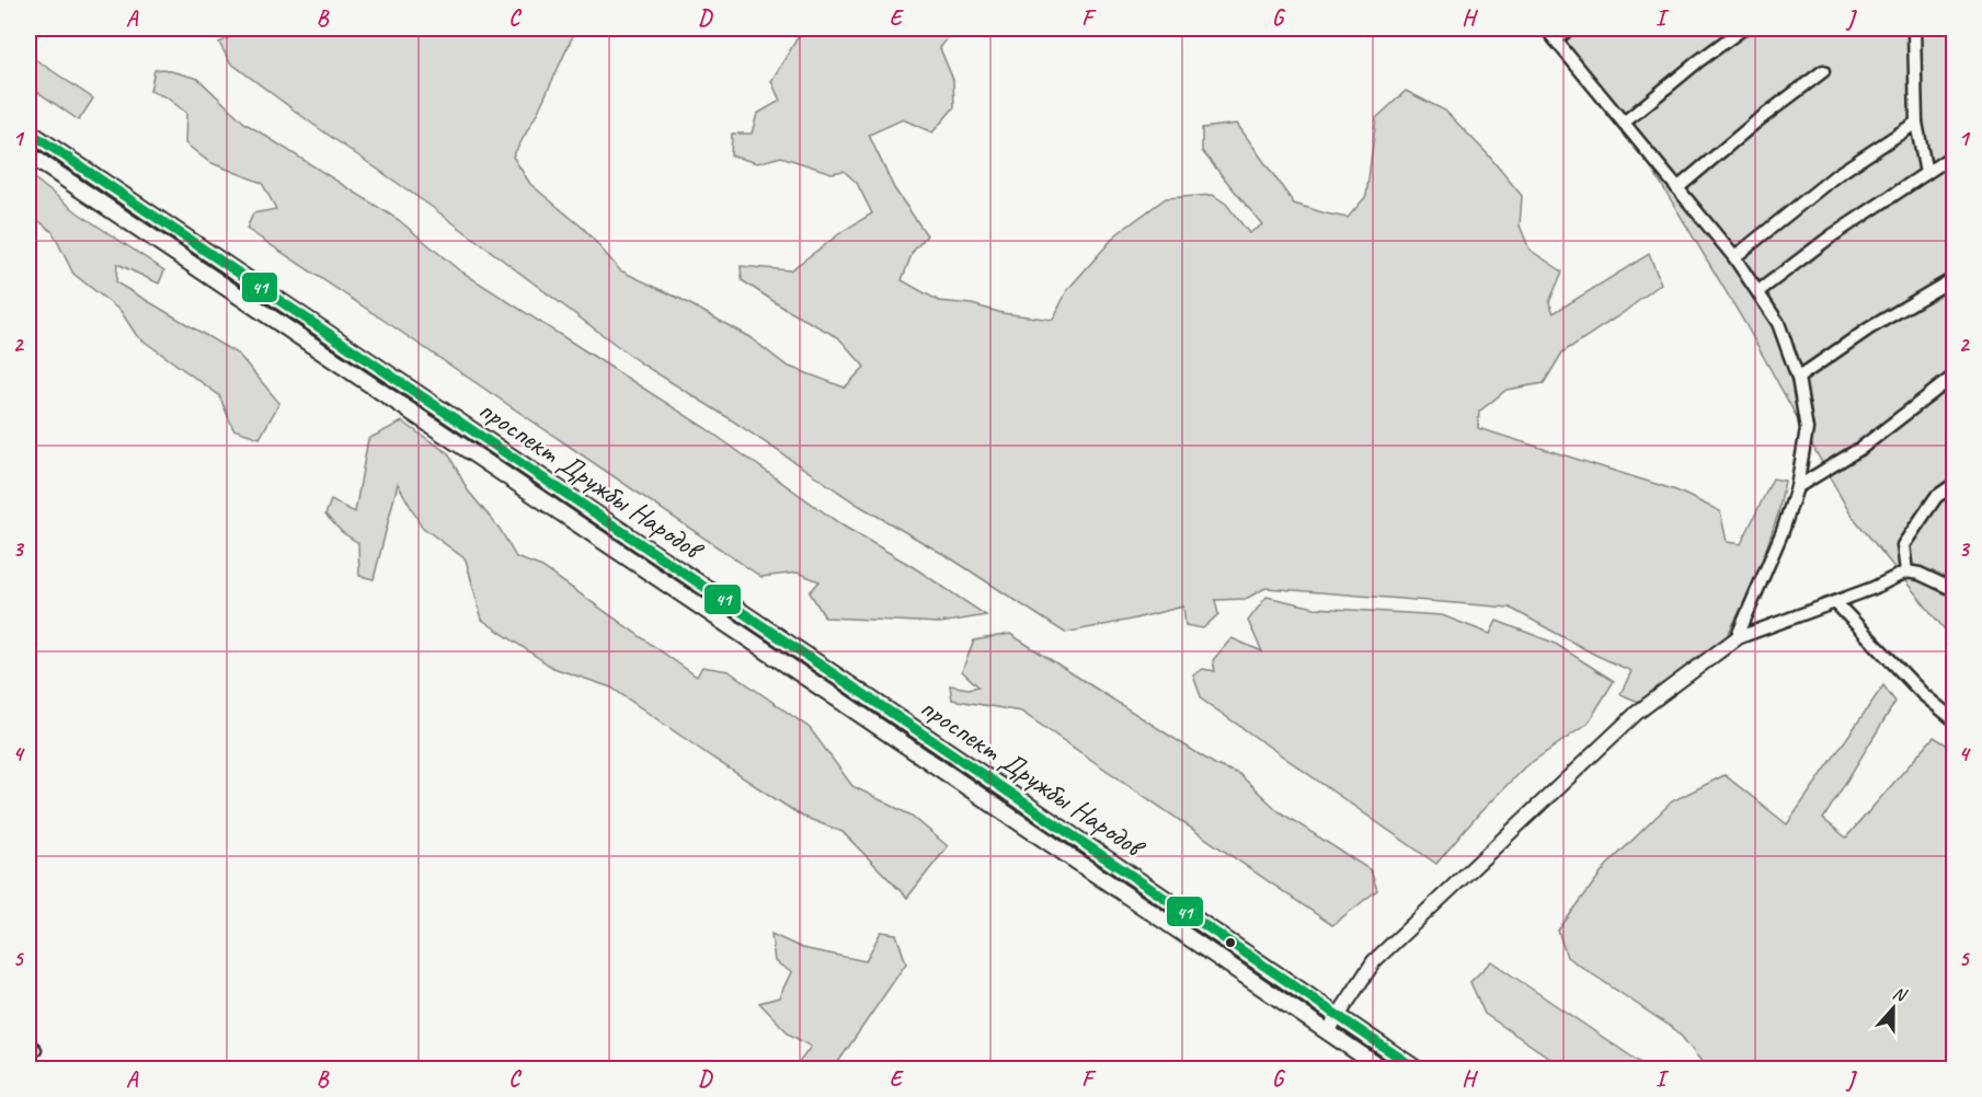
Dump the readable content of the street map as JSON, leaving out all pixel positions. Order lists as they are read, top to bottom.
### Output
{
  "streets": {
    "main road": ["проспект Дружбы Народов"]
  },
  "lines": ["transit line 41"],
  "north": "top",
  "grid": {
    "columns": [
      "A",
      "B",
      "C",
      "D",
      "E",
      "F",
      "G",
      "H",
      "I",
      "J"
    ],
    "rows": [
      "1",
      "2",
      "3",
      "4",
      "5"
    ]
  }
}
